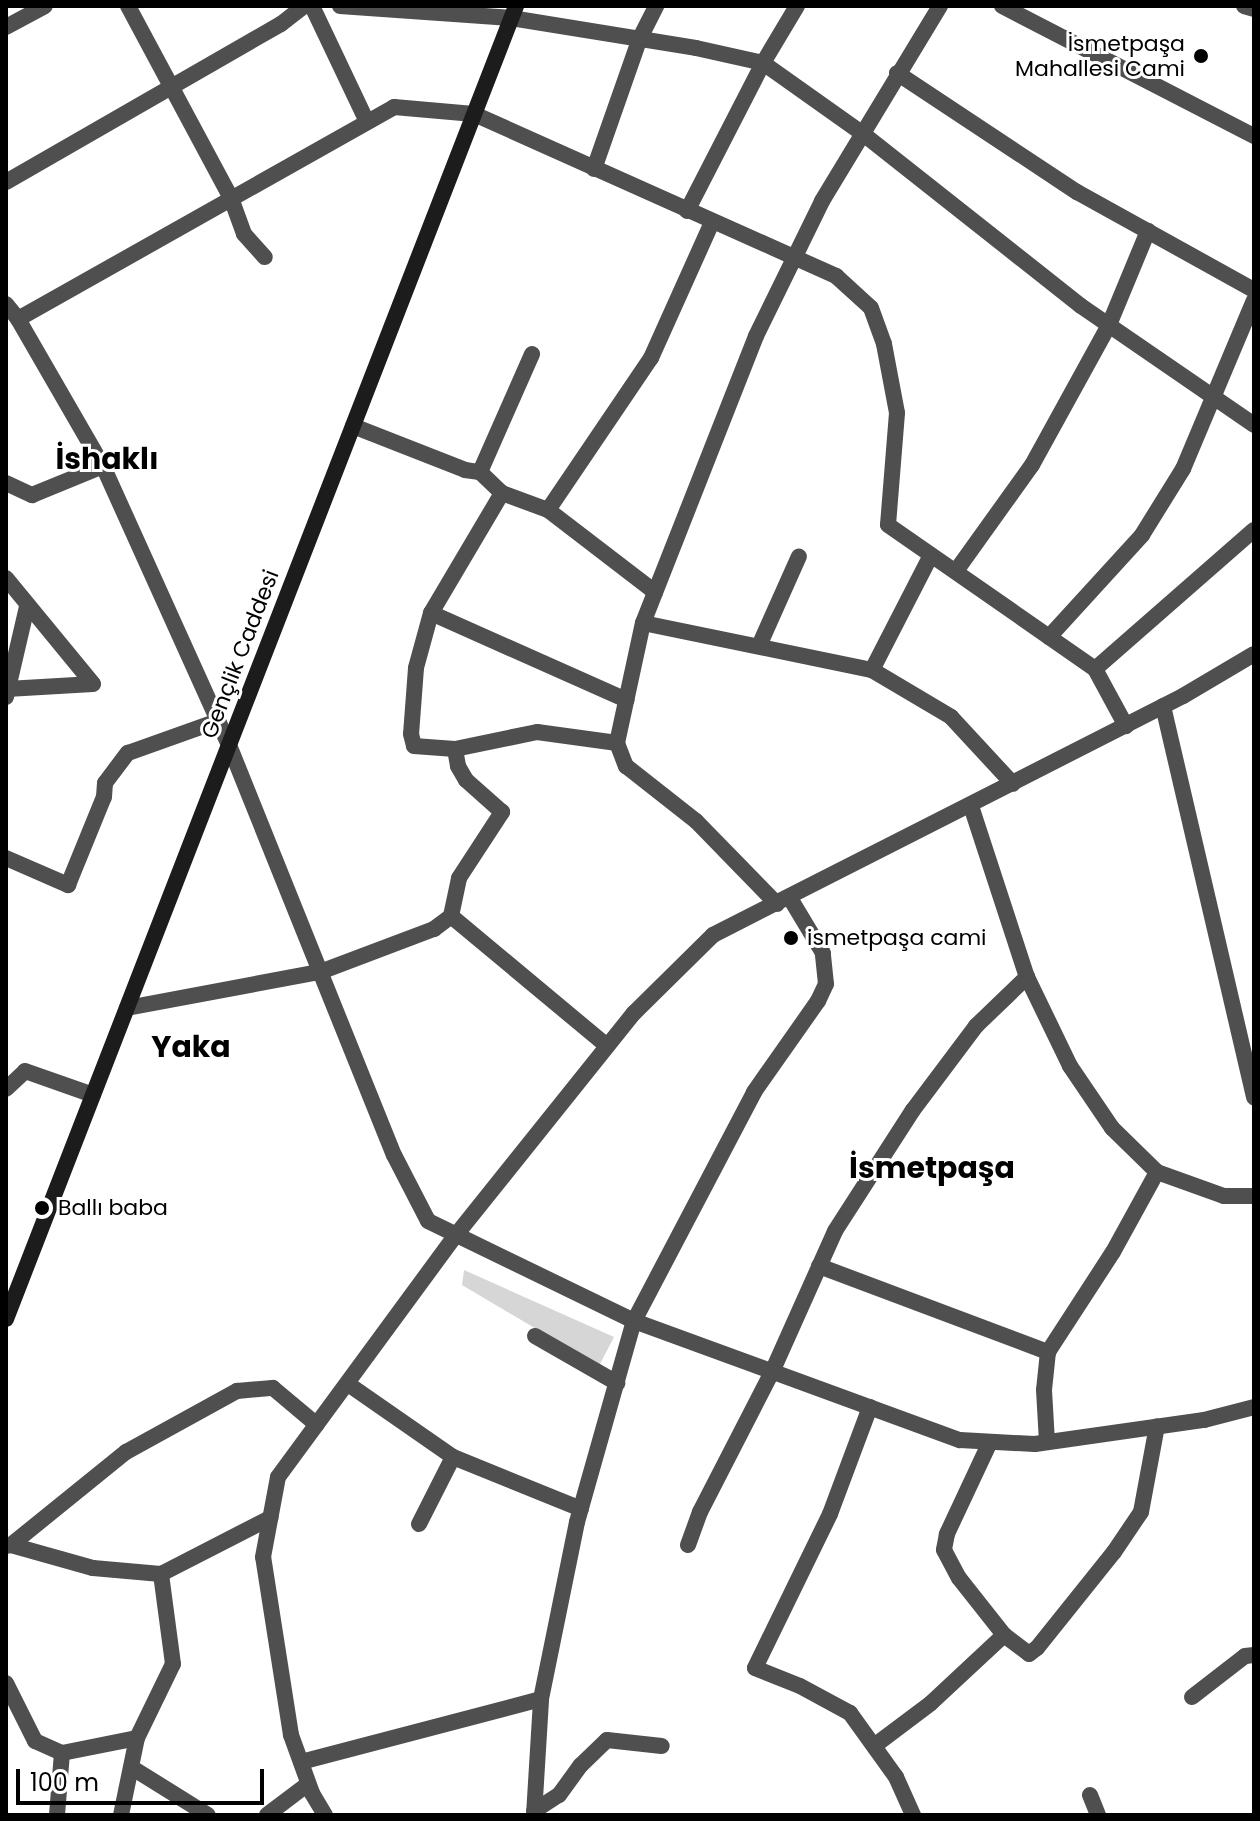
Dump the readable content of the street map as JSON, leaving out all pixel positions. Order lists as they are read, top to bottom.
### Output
{
  "streets": {
    "main road": ["Gençlik Caddesi"]
  },
  "districts": ["İshaklı", "Yaka", "İsmetpaşa"],
  "places": ["İsmetpaşa Mahallesi Cami", "ismetpaşa cami", "Ballı baba"],
  "scale_bar": "100 m"
}
